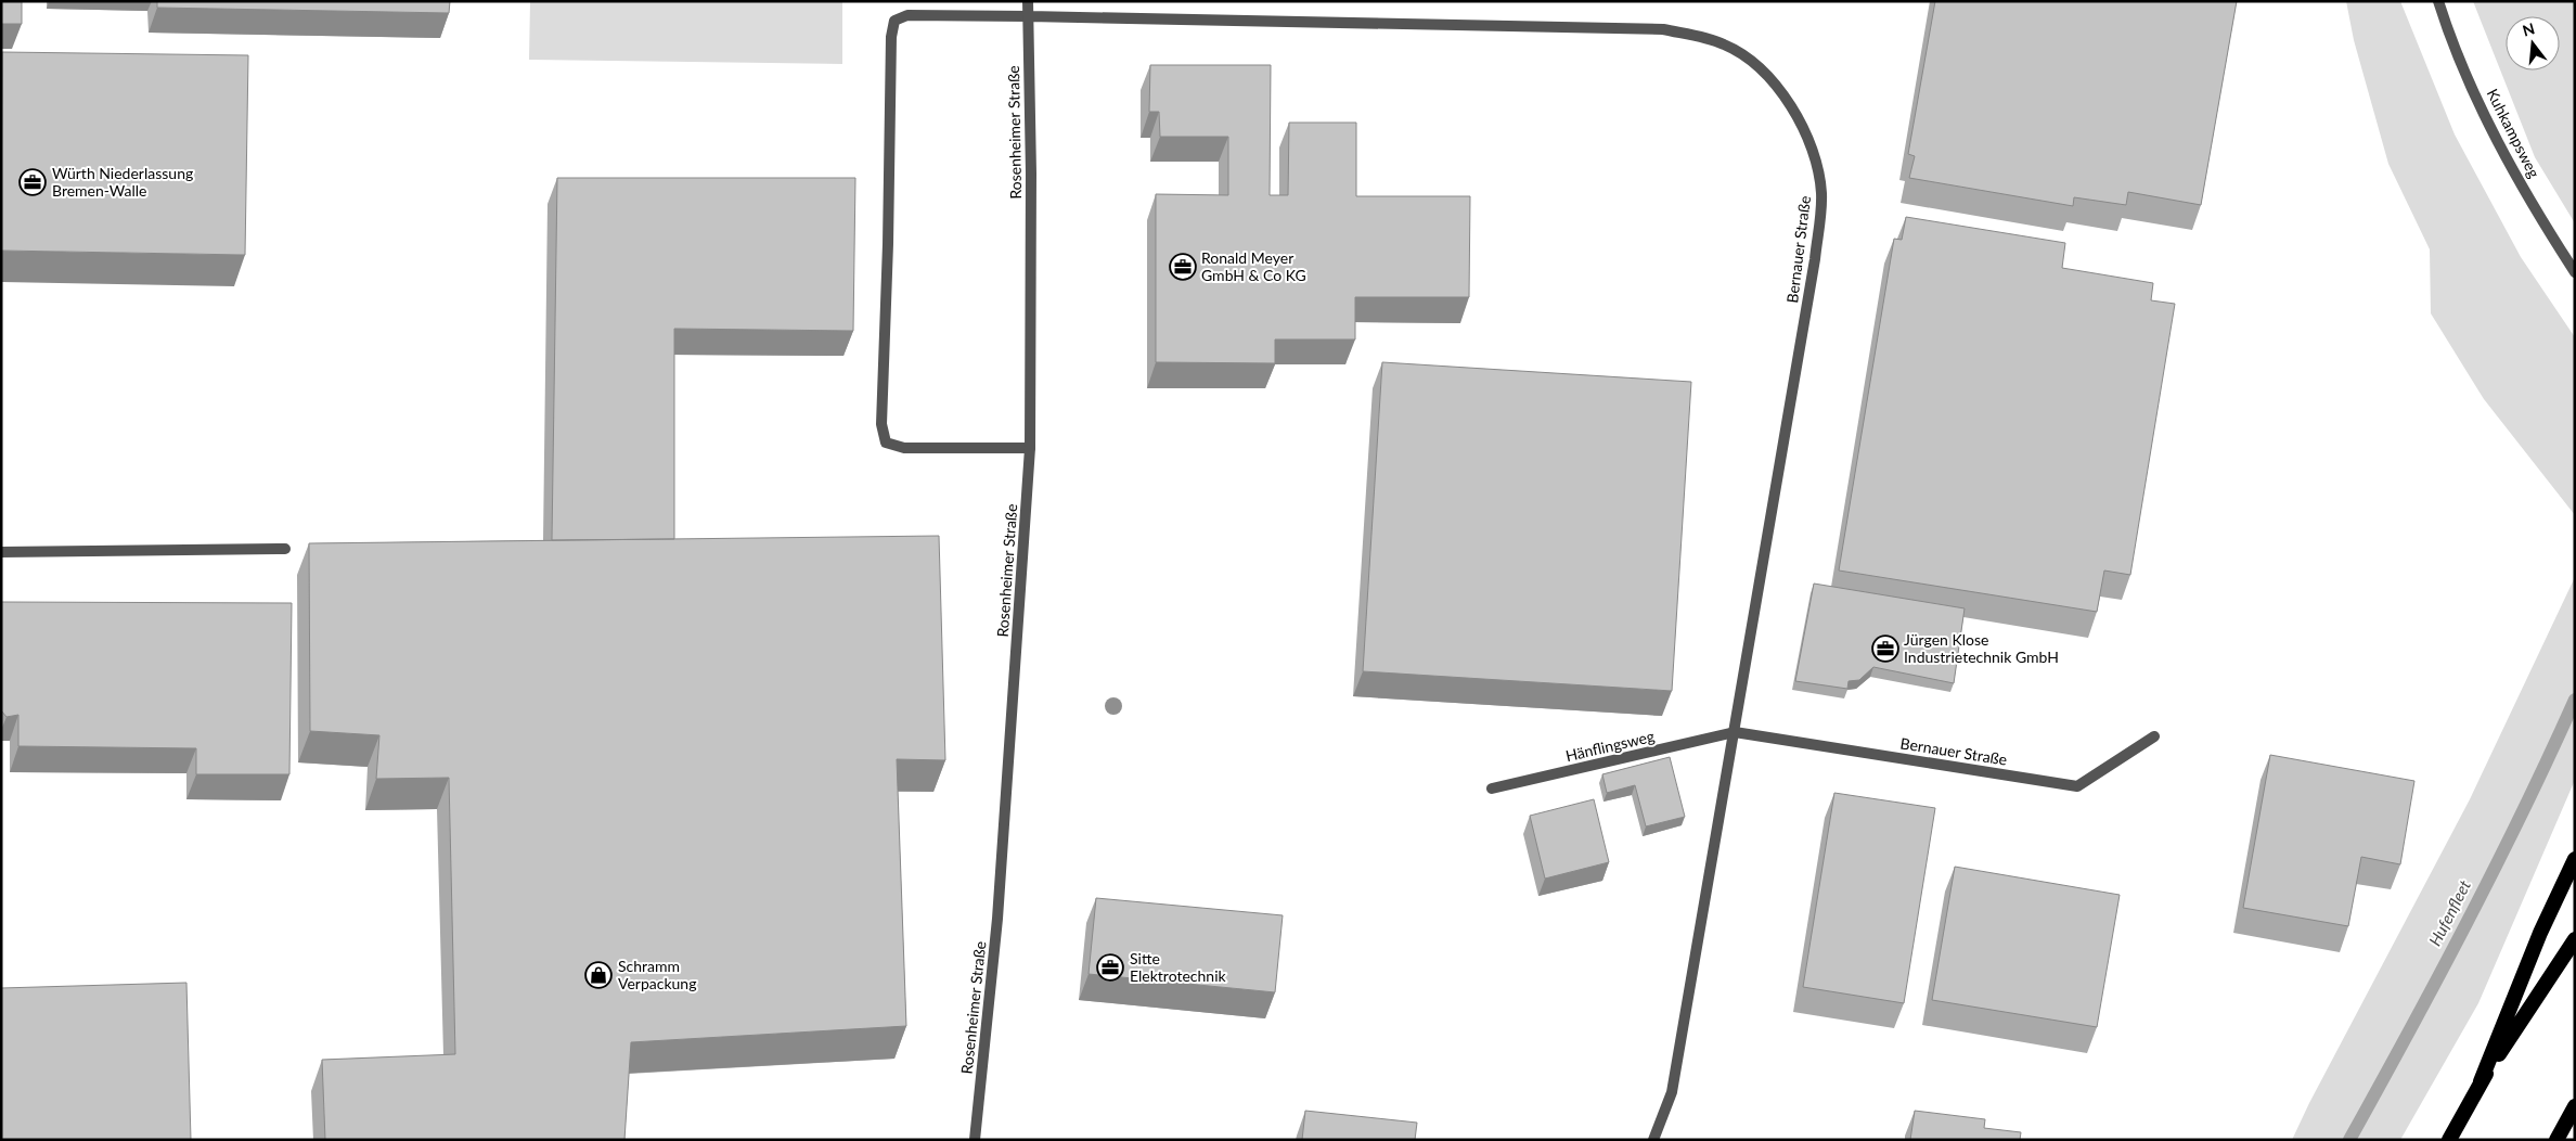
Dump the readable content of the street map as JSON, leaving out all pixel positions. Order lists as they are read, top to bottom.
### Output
{
  "streets": {
    "street": [
      "Rosenheimer Straße",
      "Kuhkampsweg",
      "Bernauer Straße",
      "Hänflingsweg"
    ]
  },
  "crossings": [
    ["Rosenheimer Straße", "Bernauer Straße"],
    ["Bernauer Straße", "Hänflingsweg"]
  ],
  "water": ["Hufenfleet"],
  "places": {
    "office": [
      "Würth Niederlassung Bremen-Walle",
      "Ronald Meyer GmbH & Co KG",
      "Jürgen Klose Industrietechnik GmbH",
      "Sitte Elektrotechnik"
    ],
    "shop": ["Schramm Verpackung"]
  },
  "north": "top"
}
